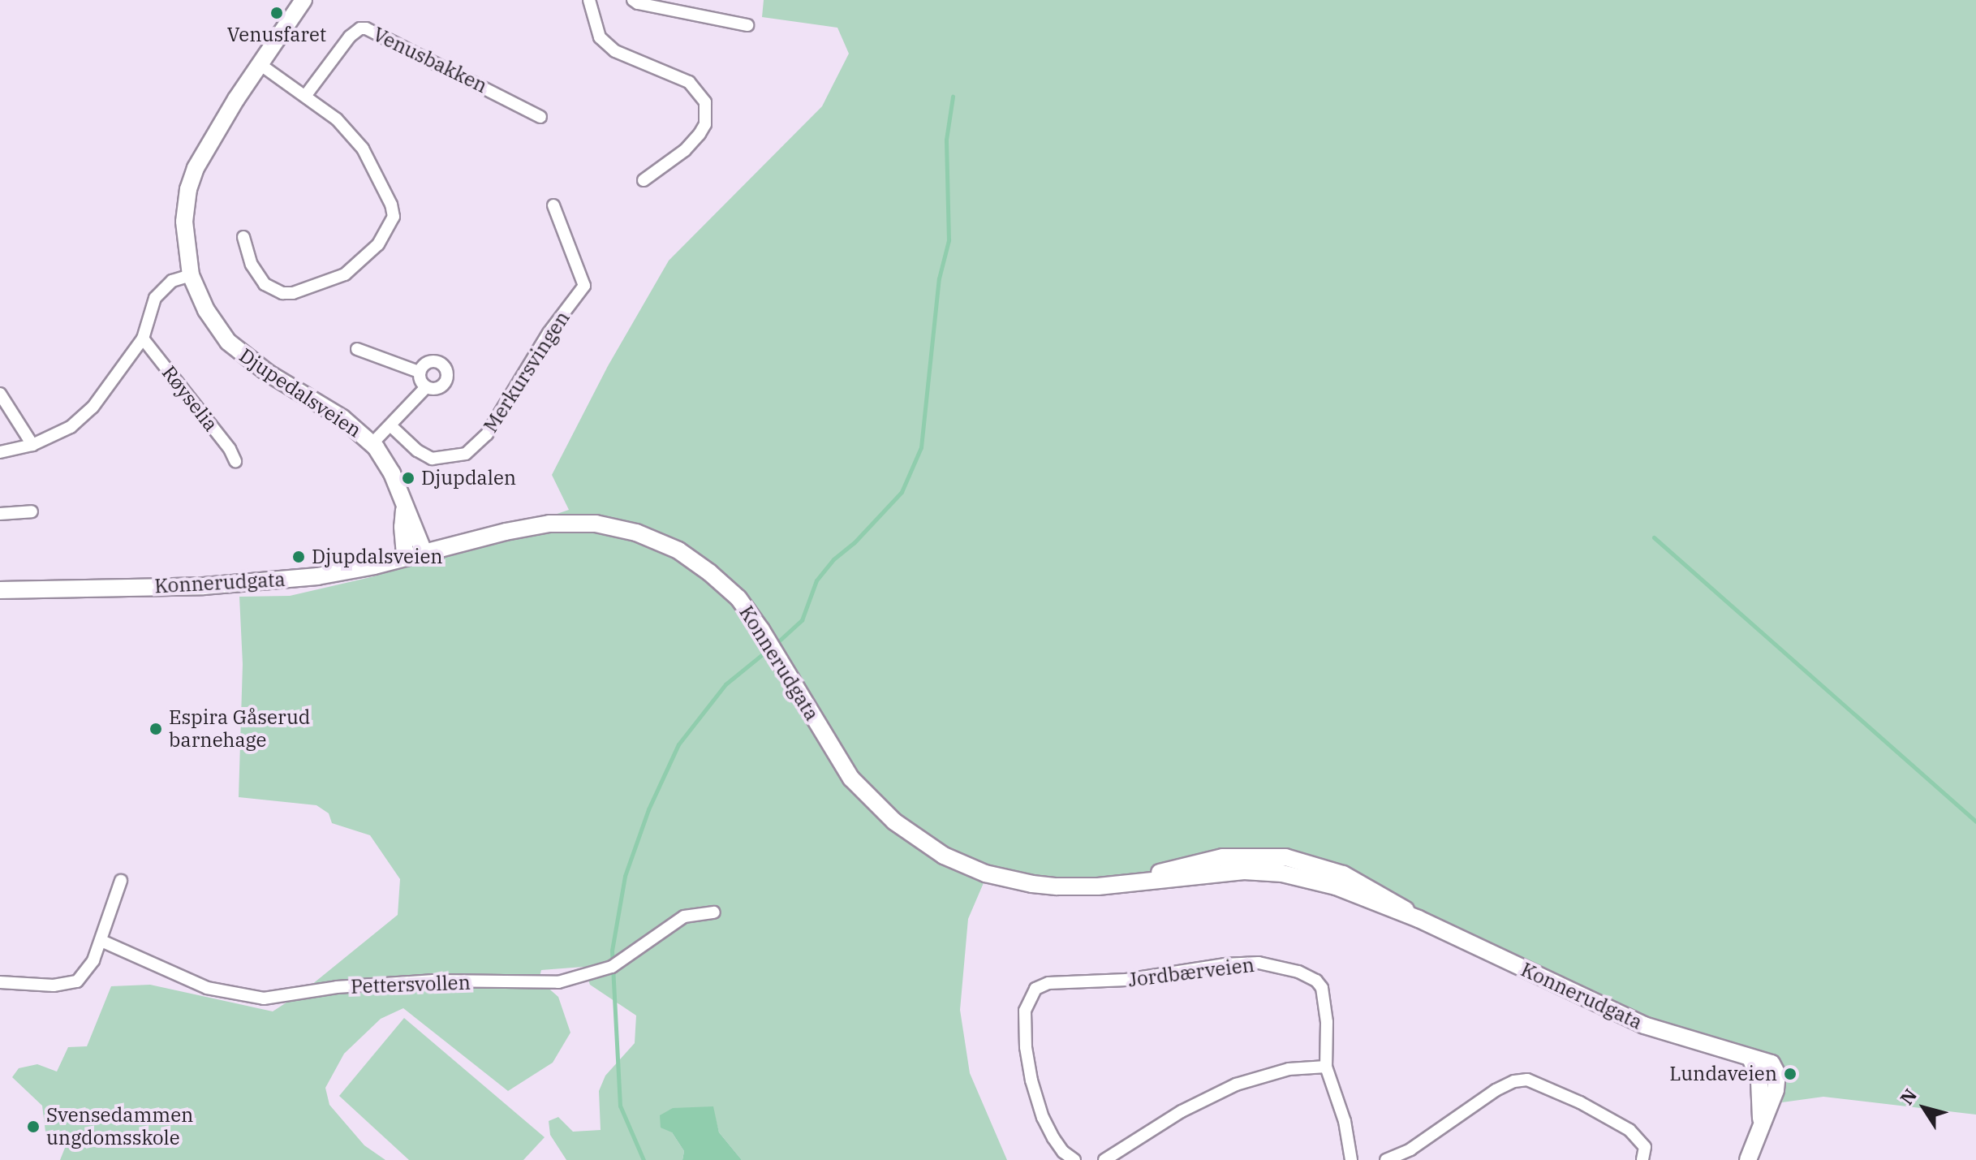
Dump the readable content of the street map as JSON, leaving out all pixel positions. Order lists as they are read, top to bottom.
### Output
{
  "streets": {
    "main road": ["Djupedalsveien", "Konnerudgata"],
    "street": [
      "Venusbakken",
      "Merkursvingen",
      "Røyselia",
      "Jordbærveien",
      "Pettersvollen"
    ]
  },
  "crossings": [
    ["Djupedalsveien", "Konnerudgata"]
  ],
  "places": [
    "Venusfaret",
    "Djupdalen",
    "Djupdalsveien",
    "Espira Gåserud barnehage",
    "Lundaveien",
    "Svensedammen ungdomsskole"
  ],
  "north": "top left"
}
